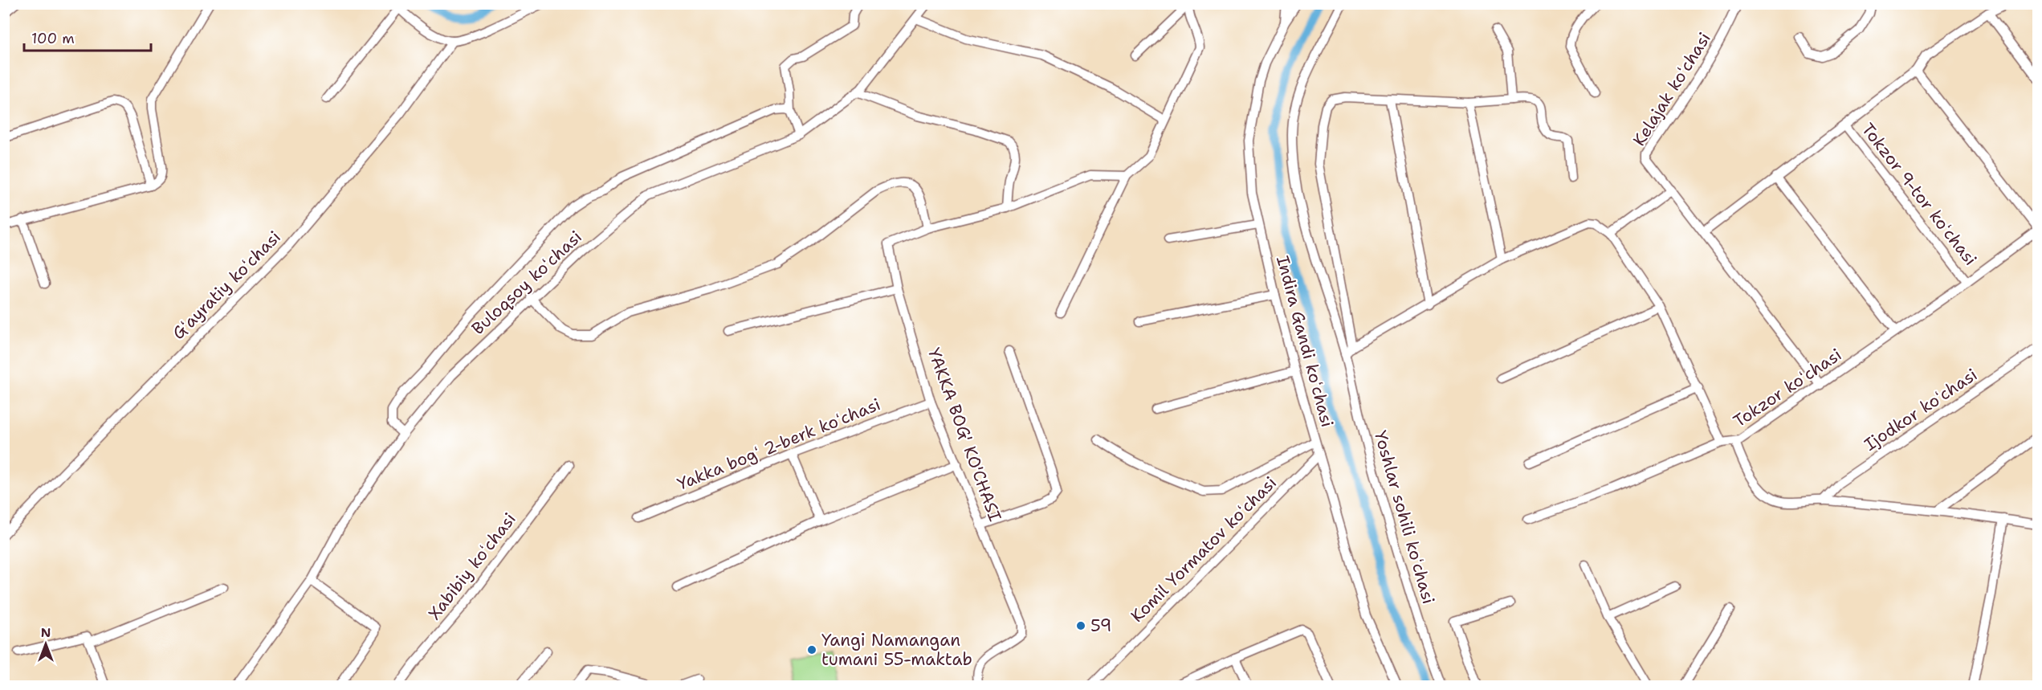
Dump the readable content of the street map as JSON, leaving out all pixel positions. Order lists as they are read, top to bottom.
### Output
{
  "streets": {
    "street": [
      "Kelajak koʻchasi",
      "Tokzor 9-tor koʻchasi",
      "Buloqsoy koʻchasi",
      "Gʻayratiy koʻchasi",
      "Indira Gandi koʻchasi",
      "Tokzor koʻchasi",
      "Ijodkor koʻchasi",
      "YAKKA BOG' KO'CHASI",
      "Yakka bogʻ 2-berk koʻchasi",
      "Yoshlar sohili koʻchasi",
      "Komil Yormatov koʻchasi",
      "Xabibiy koʻchasi"
    ]
  },
  "crossings": [
    ["Kelajak koʻchasi", "Tokzor koʻchasi"],
    ["Tokzor 9-tor koʻchasi", "Tokzor koʻchasi"],
    ["Indira Gandi koʻchasi", "Komil Yormatov koʻchasi"],
    ["YAKKA BOG' KO'CHASI", "Yakka bogʻ 2-berk koʻchasi"]
  ],
  "places": ["59", "Yangi Namangan tumani 55-maktab"],
  "scale_bar": "100 m",
  "north": "top"
}
